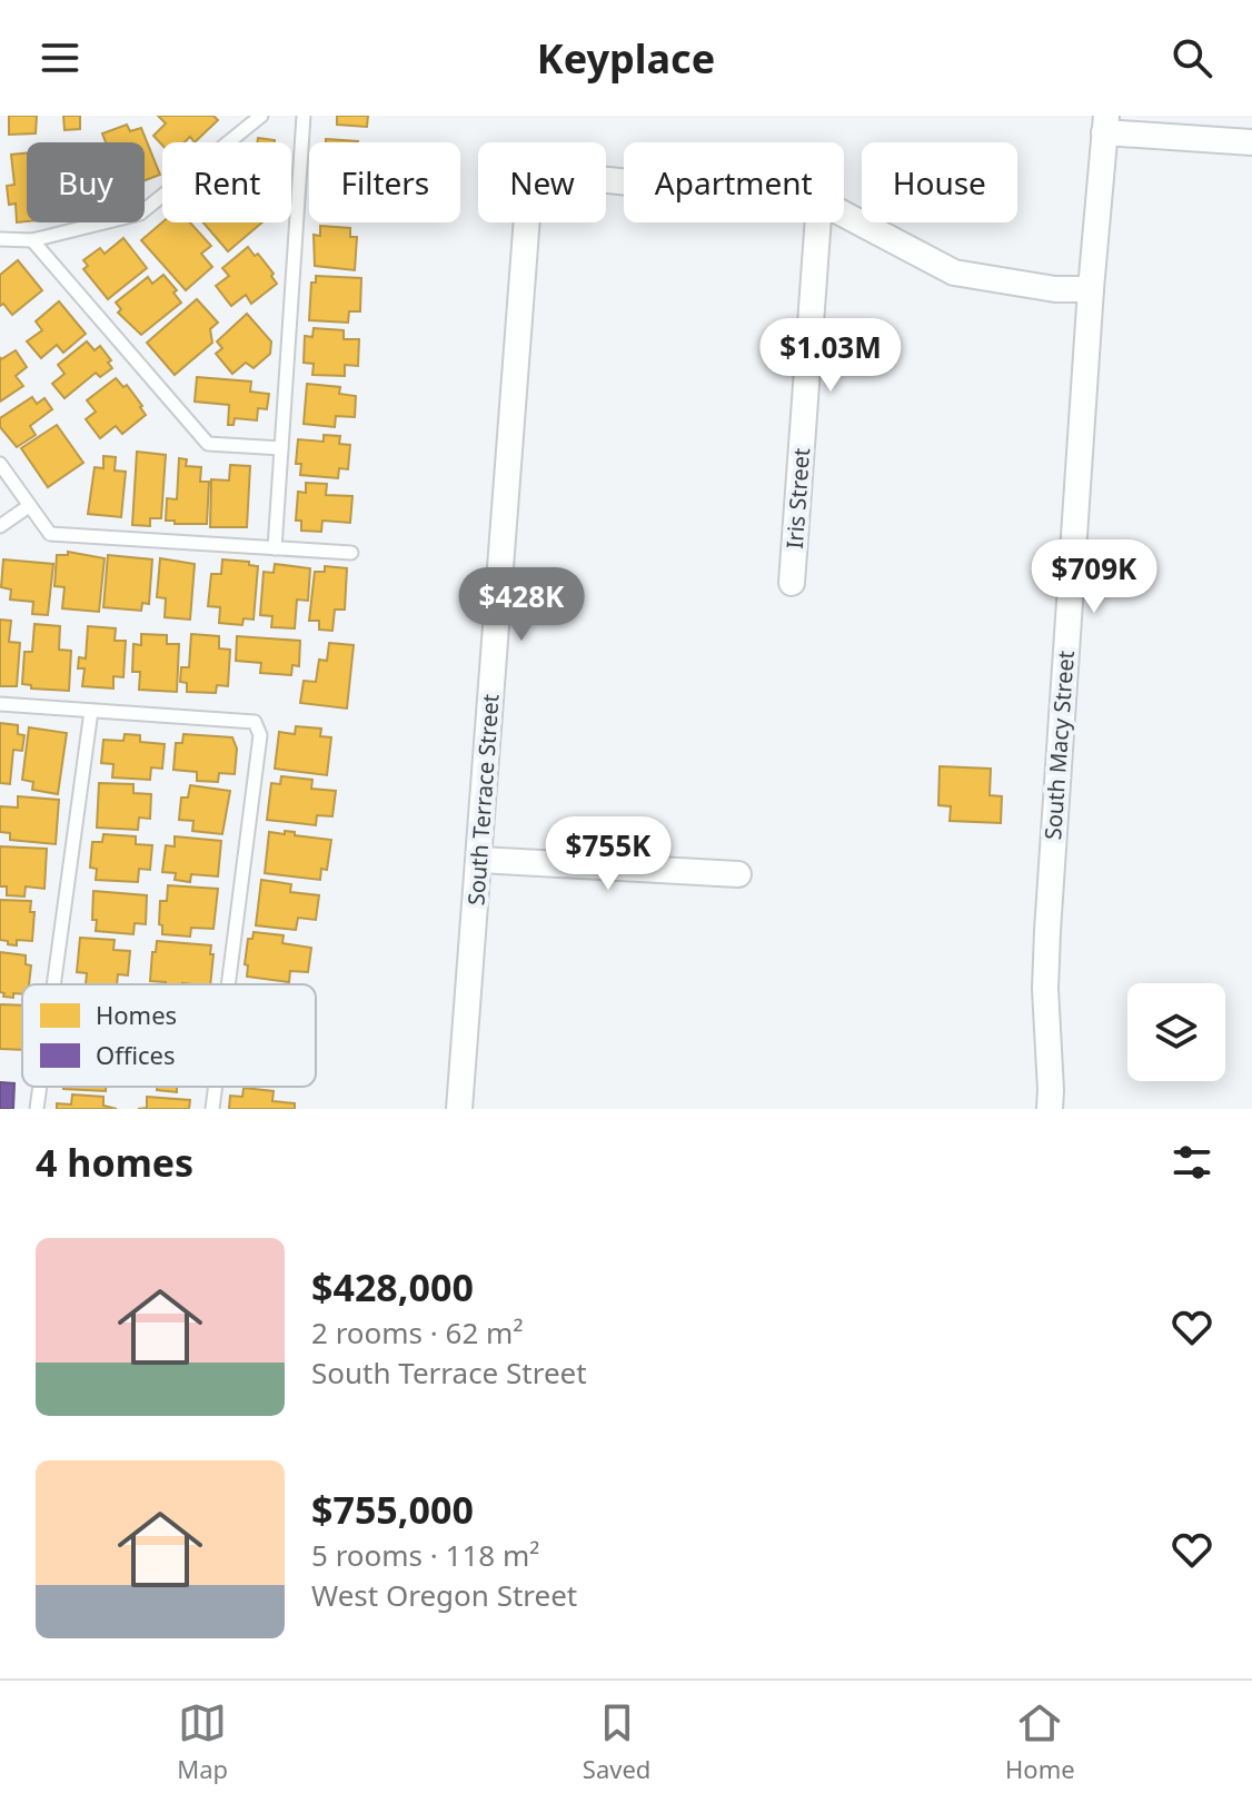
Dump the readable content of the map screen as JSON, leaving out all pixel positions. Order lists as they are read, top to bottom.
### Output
{
  "streets": {
    "street": ["Iris Street", "South Macy Street", "South Terrace Street"]
  },
  "legend": ["Homes", "Offices"],
  "page": {
    "header": "Keyplace",
    "chip": [
      "Buy",
      "Rent",
      "Filters",
      "New",
      "Apartment",
      "House"
    ],
    "price": [
      "$1.03M",
      "$709K",
      "$428K",
      "$755K"
    ],
    "heading": "4 homes",
    "list": [
      {
        "name": "$428,000",
        "note": "2 rooms · 62 m² · South Terrace Street"
      },
      {
        "name": "$755,000",
        "note": "5 rooms · 118 m² · West Oregon Street"
      }
    ],
    "tabs": ["Map", "Saved", "Home"]
  }
}
